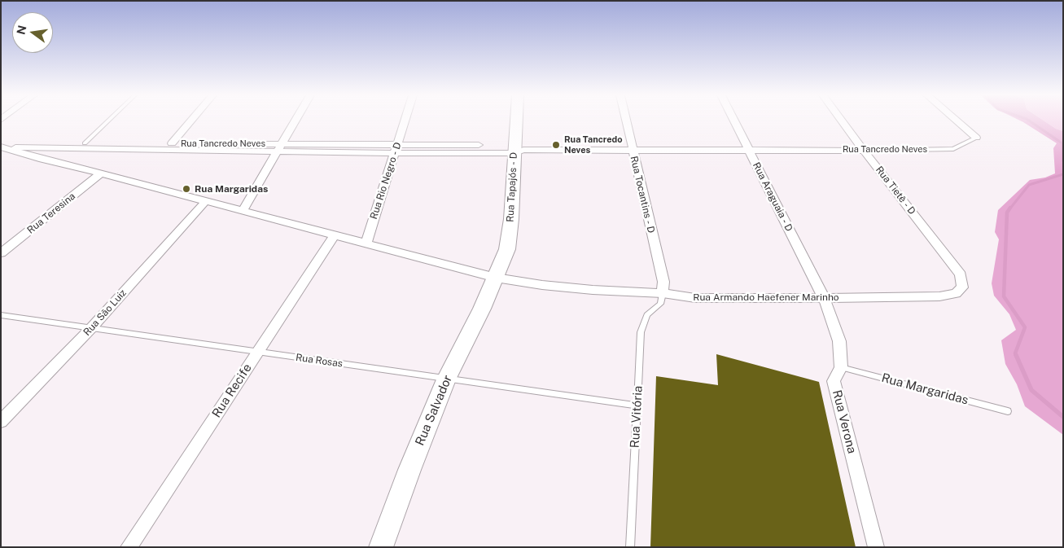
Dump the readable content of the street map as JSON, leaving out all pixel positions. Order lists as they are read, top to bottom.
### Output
{
  "streets": {
    "street": [
      "Rua Tancredo Neves",
      "Rua Rio Negro - D",
      "Rua Tapajós - D",
      "Rua Tietê - D",
      "Rua Tocantins - D",
      "Rua Araguaia - D",
      "Rua Teresina",
      "Rua Armando Haefener Marinho",
      "Rua São Luiz",
      "Rua Recife",
      "Rua Salvador",
      "Rua Verona"
    ],
    "lane": ["Rua Rosas", "Rua Margaridas", "Rua Vitória"]
  },
  "crossings": [
    ["Rua Tancredo Neves", "Rua Rio Negro - D"],
    ["Rua Tancredo Neves", "Rua Tapajós - D"],
    ["Rua Tancredo Neves", "Rua Tietê - D"],
    ["Rua Tancredo Neves", "Rua Tocantins - D"],
    ["Rua Tancredo Neves", "Rua Araguaia - D"],
    ["Rua Tapajós - D", "Rua Armando Haefener Marinho"],
    ["Rua Tapajós - D", "Rua Salvador"],
    ["Rua Tietê - D", "Rua Armando Haefener Marinho"],
    ["Rua Tocantins - D", "Rua Armando Haefener Marinho"],
    ["Rua Tocantins - D", "Rua Vitória"],
    ["Rua Araguaia - D", "Rua Armando Haefener Marinho"],
    ["Rua Araguaia - D", "Rua Verona"],
    ["Rua Armando Haefener Marinho", "Rua Salvador"],
    ["Rua Armando Haefener Marinho", "Rua Vitória"],
    ["Rua Armando Haefener Marinho", "Rua Verona"],
    ["Rua São Luiz", "Rua Rosas"],
    ["Rua Rosas", "Rua Recife"],
    ["Rua Rosas", "Rua Salvador"],
    ["Rua Rosas", "Rua Vitória"],
    ["Rua Margaridas", "Rua Verona"]
  ],
  "places": ["Rua Tancredo Neves", "Rua Margaridas"],
  "north": "left"
}
